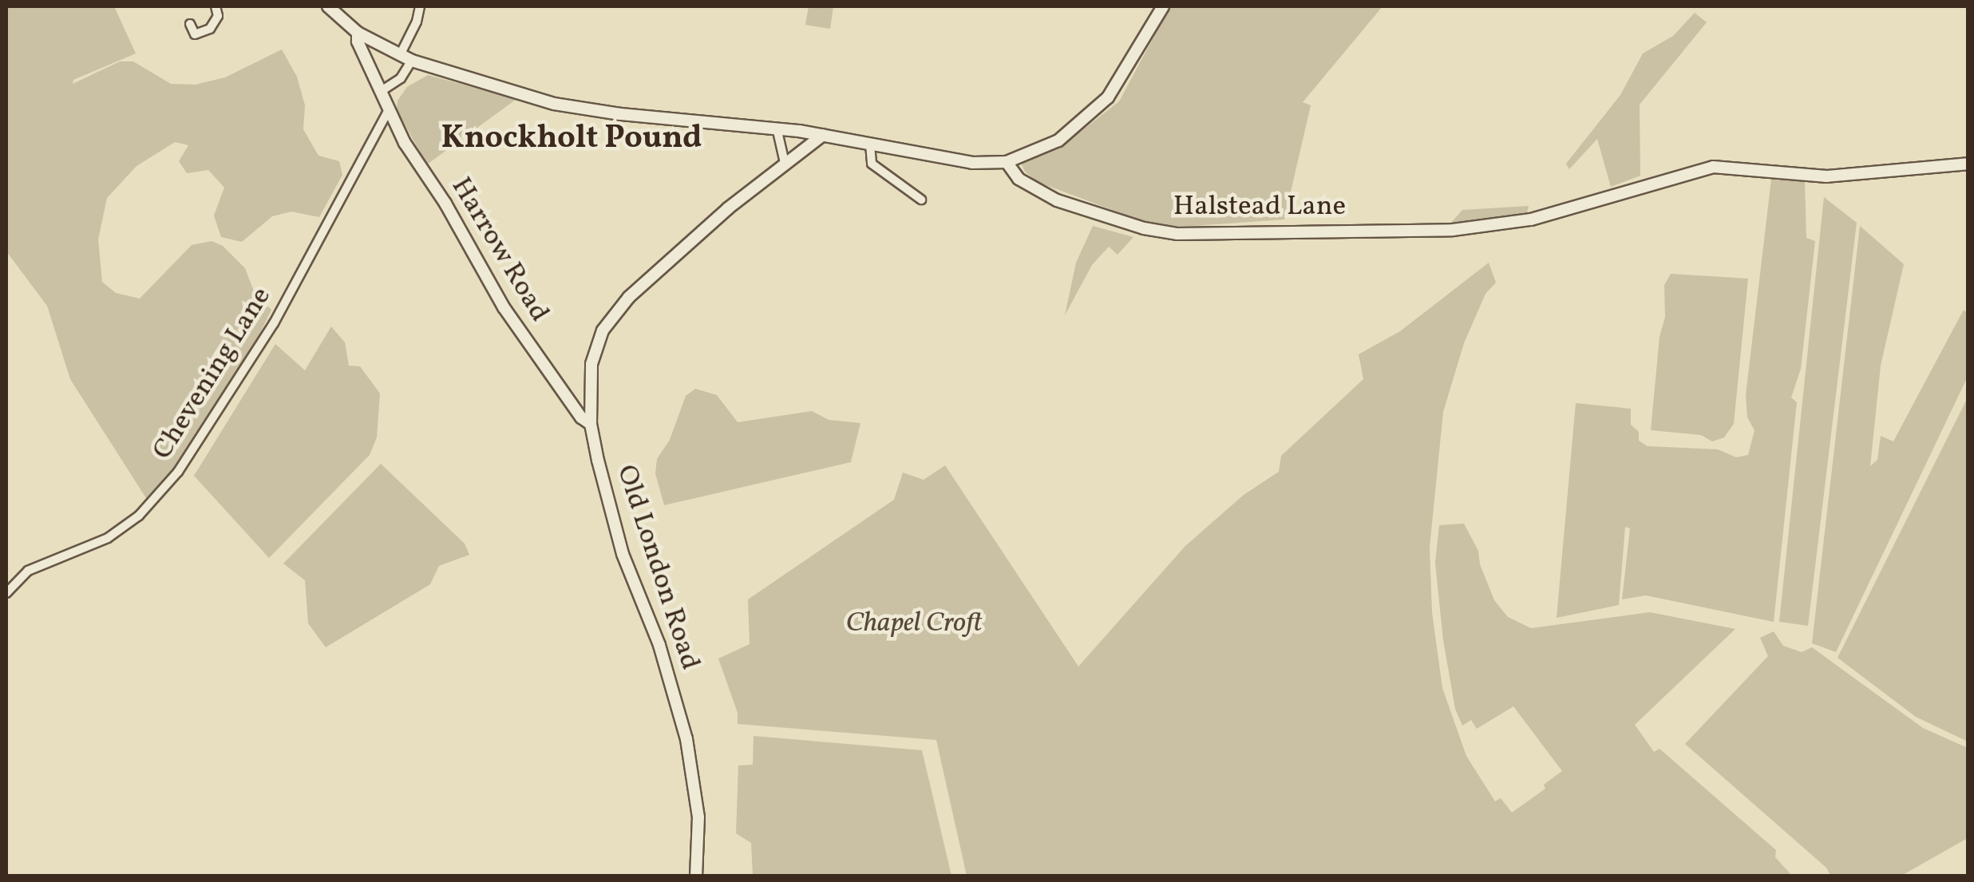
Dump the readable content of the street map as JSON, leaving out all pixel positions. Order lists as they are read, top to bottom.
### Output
{
  "streets": {
    "street": [
      "Halstead Lane",
      "Harrow Road",
      "Chevening Lane",
      "Old London Road"
    ]
  },
  "crossings": [
    ["Harrow Road", "Chevening Lane"],
    ["Harrow Road", "Old London Road"]
  ],
  "districts": ["Knockholt Pound"],
  "parks": ["Chapel Croft"]
}
